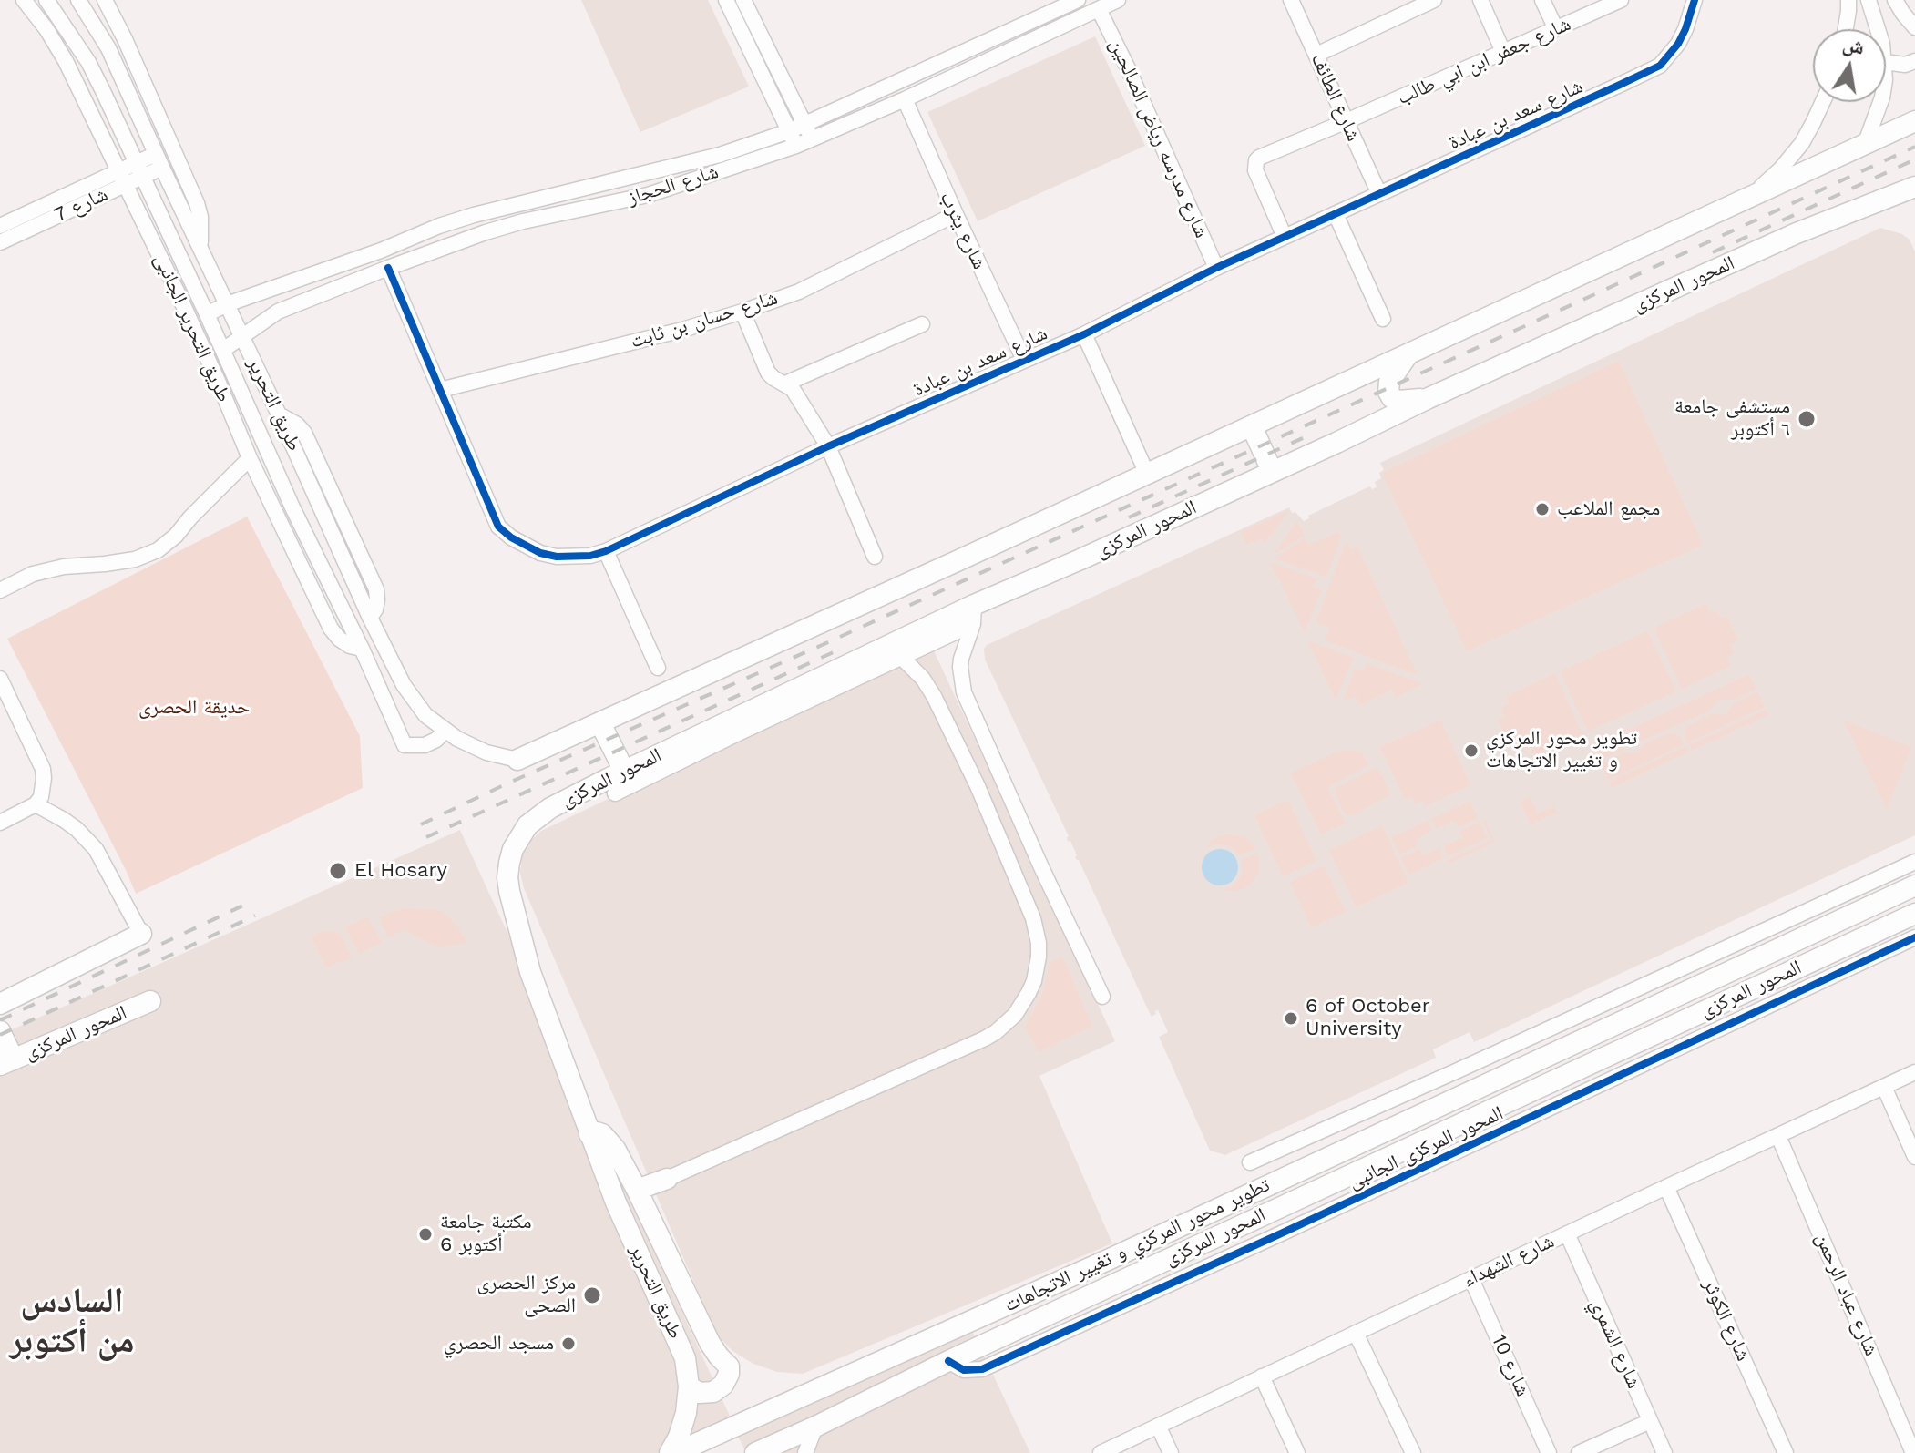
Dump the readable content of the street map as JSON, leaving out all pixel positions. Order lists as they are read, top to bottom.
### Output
{
  "streets": {
    "main road": ["المحور المركزى", "طريق التحرير", "تطوير محور المركزي و تغيير الاتجاهات"],
    "street": [
      "شارع جعفر ابن ابي طالب",
      "شارع الطائف",
      "شارع سعد بن عبادة",
      "شارع مدرسه رياض الصالحين",
      "شارع الحجاز",
      "شارع 7",
      "شارع يثرب",
      "شارع حسان بن ثابت",
      "طريق التحرير الجانبى",
      "المحور المركزى الجانبى",
      "شارع الشهداء",
      "شارع عباد الرحمن",
      "شارع الكوثر",
      "شارع الشمري",
      "شارع 10"
    ]
  },
  "crossings": [
    ["شارع جعفر ابن ابي طالب", "شارع الطائف"],
    ["شارع جعفر ابن ابي طالب", "شارع سعد بن عبادة"],
    ["شارع الطائف", "شارع سعد بن عبادة"],
    ["شارع سعد بن عبادة", "شارع مدرسه رياض الصالحين"],
    ["شارع سعد بن عبادة", "شارع الحجاز"],
    ["شارع سعد بن عبادة", "شارع يثرب"],
    ["شارع سعد بن عبادة", "شارع حسان بن ثابت"],
    ["شارع مدرسه رياض الصالحين", "شارع الحجاز"],
    ["شارع الحجاز", "شارع يثرب"],
    ["شارع الحجاز", "طريق التحرير"],
    ["شارع 7", "طريق التحرير الجانبى"],
    ["شارع 7", "طريق التحرير"],
    ["شارع يثرب", "شارع حسان بن ثابت"],
    ["المحور المركزى", "طريق التحرير"],
    ["المحور المركزى", "المحور المركزى الجانبى"],
    ["طريق التحرير الجانبى", "طريق التحرير"],
    ["شارع الشهداء", "شارع عباد الرحمن"],
    ["شارع الشهداء", "شارع الكوثر"],
    ["شارع الشهداء", "شارع الشمري"],
    ["شارع الشهداء", "شارع 10"]
  ],
  "districts": ["السادس من أكتوبر"],
  "parks": ["حديقة الحصرى"],
  "places": [
    "مستشفى جامعة ٦ أكتوبر",
    "مجمع الملاعب",
    "تطوير محور المركزي و تغيير الاتجاهات",
    "El Hosary",
    "6 of October University",
    "مكتبة جامعة 6 أكتوبر",
    "مركز الحصرى الصحى",
    "مسجد الحصري"
  ],
  "north": "top"
}
